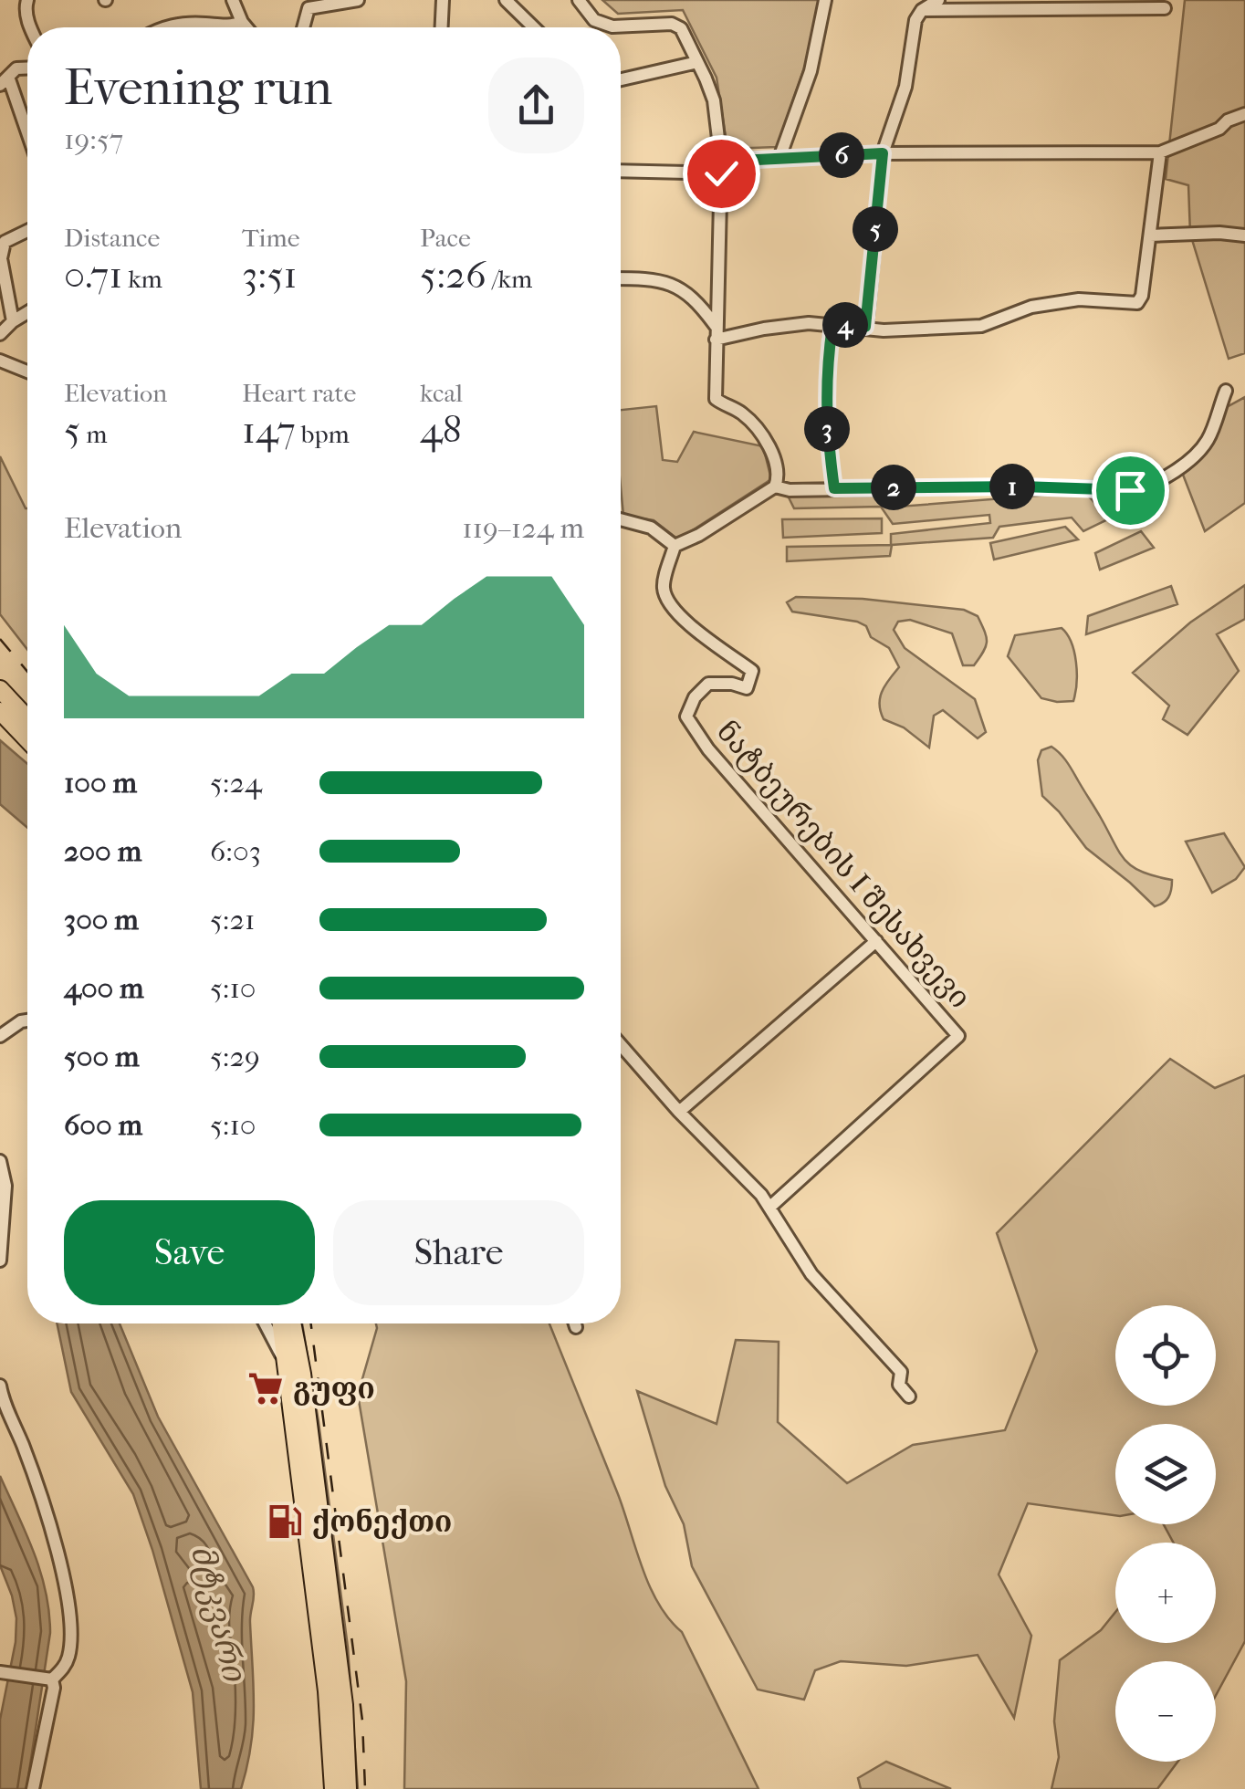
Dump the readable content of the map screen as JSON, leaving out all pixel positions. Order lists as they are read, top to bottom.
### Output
{
  "streets": {
    "street": ["ნატბეურების I შესახვევი"]
  },
  "water": ["მტკვარი"],
  "places": {
    "supermarket": ["გუფი"],
    "fuel station": ["ქონექთი"]
  },
  "page": {
    "heading": ["Evening run", "19:57"],
    "pins": [
      "6",
      "5",
      "4",
      "3",
      "1",
      "2"
    ],
    "stats": [
      ["Distance", "0.71 km"],
      ["Time", "3:51"],
      ["Pace", "5:26 /km"],
      ["Elevation", "5 m"],
      ["Heart rate", "147 bpm"],
      ["kcal", "48"]
    ],
    "chart": ["Elevation", "119–124 m"],
    "list": [
      {
        "name": "100 m",
        "note": "5:24"
      },
      {
        "name": "200 m",
        "note": "6:03"
      },
      {
        "name": "300 m",
        "note": "5:21"
      },
      {
        "name": "400 m",
        "note": "5:10"
      },
      {
        "name": "500 m",
        "note": "5:29"
      },
      {
        "name": "600 m",
        "note": "5:10"
      }
    ],
    "buttons": ["Save", "Share"],
    "map_buttons": ["+", "−"]
  }
}
